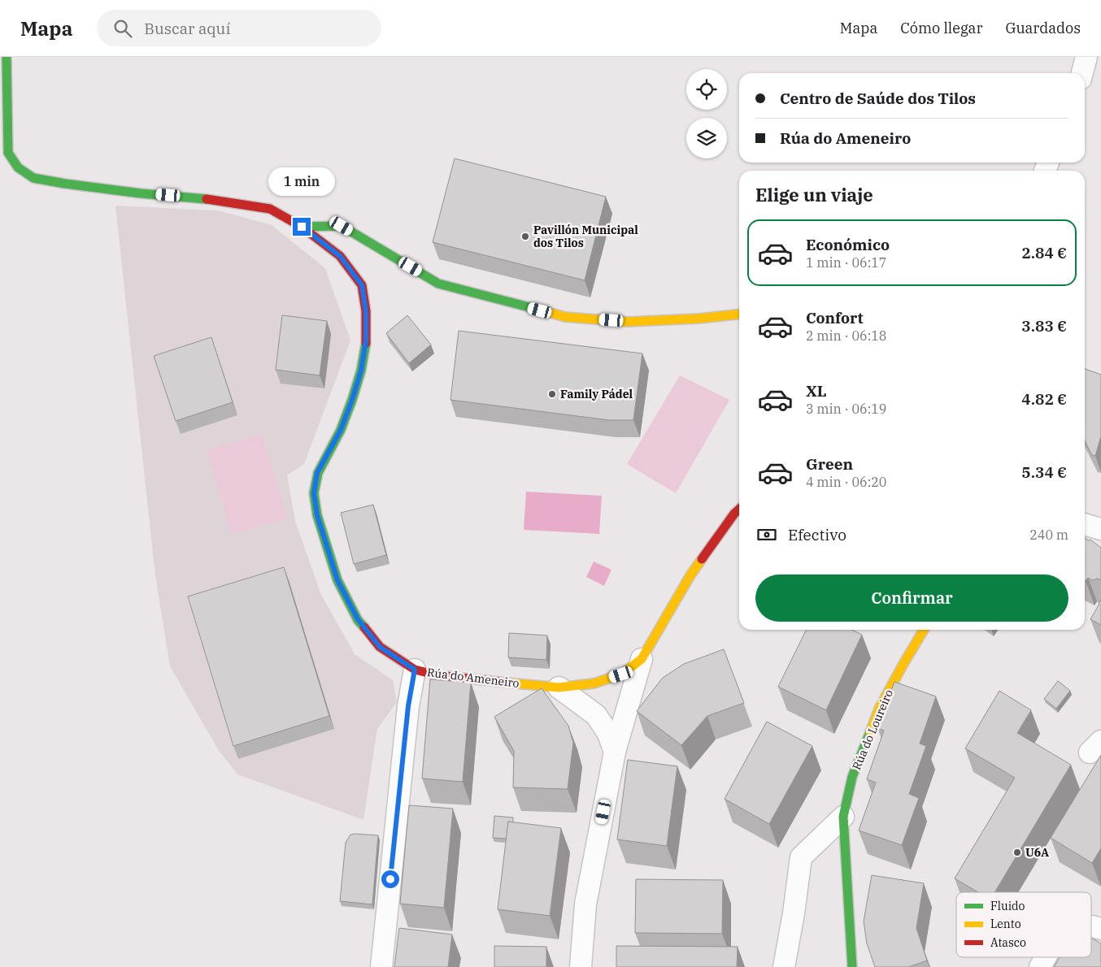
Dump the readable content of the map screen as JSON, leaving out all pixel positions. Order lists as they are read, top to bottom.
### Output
{
  "streets": {
    "street": ["Rúa do Ameneiro", "Rúa do Loureiro"]
  },
  "places": ["Pavillón Municipal dos Tilos", "Family Pádel", "U6A"],
  "legend": ["Fluido", "Lento", "Atasco"],
  "page": {
    "header": "Mapa",
    "search": "Buscar aquí",
    "nav": ["Mapa", "Cómo llegar", "Guardados"],
    "banner": ["Centro de Saúde dos Tilos", "Rúa do Ameneiro"],
    "bubble": "1 min",
    "heading": "Elige un viaje",
    "list": [
      {
        "name": "Económico",
        "note": "1 min · 06:17",
        "value": "2.84 €"
      },
      {
        "name": "Confort",
        "note": "2 min · 06:18",
        "value": "3.83 €"
      },
      {
        "name": "XL",
        "note": "3 min · 06:19",
        "value": "4.82 €"
      },
      {
        "name": "Green",
        "note": "4 min · 06:20",
        "value": "5.34 €"
      }
    ],
    "pay": ["Efectivo", "240 m"],
    "buttons": "Confirmar"
  }
}
